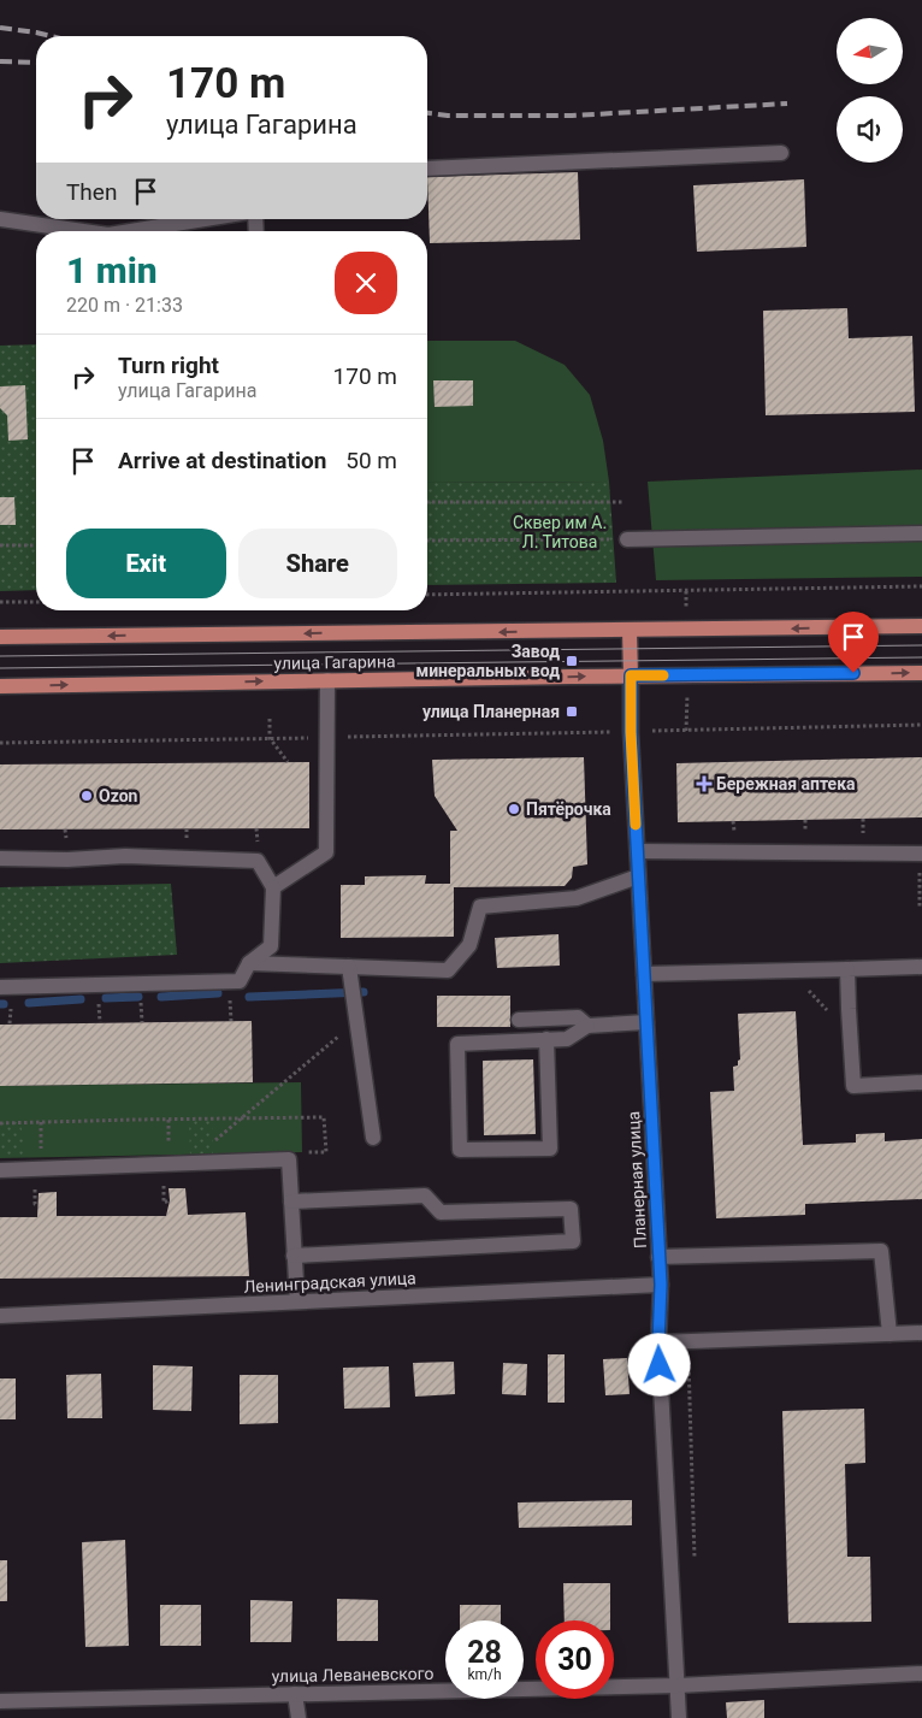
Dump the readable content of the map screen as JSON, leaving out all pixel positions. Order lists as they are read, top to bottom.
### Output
{
  "streets": {
    "main road": ["улица Гагарина"],
    "street": ["Планерная улица", "Ленинградская улица", "улица Леваневского"]
  },
  "crossings": [
    ["улица Гагарина", "Планерная улица"],
    ["Планерная улица", "Ленинградская улица"],
    ["Планерная улица", "улица Леваневского"]
  ],
  "parks": ["Сквер им А. Л. Титова"],
  "places": {
    "transit": ["Завод минеральных вод", "улица Планерная"],
    "health": ["Бережная аптека"],
    "other": ["Ozon", "Пятёрочка"]
  },
  "north": "left",
  "page": {
    "turn": ["170 m", "улица Гагарина"],
    "then": "Then",
    "heading": ["1 min", "220 m · 21:33"],
    "list": [
      {
        "name": "Turn right",
        "note": "улица Гагарина",
        "value": "170 m"
      },
      {
        "name": "Arrive at destination",
        "value": "50 m"
      }
    ],
    "buttons": ["Exit", "Share"],
    "speed": "28 km/h",
    "limit": "30"
  }
}
